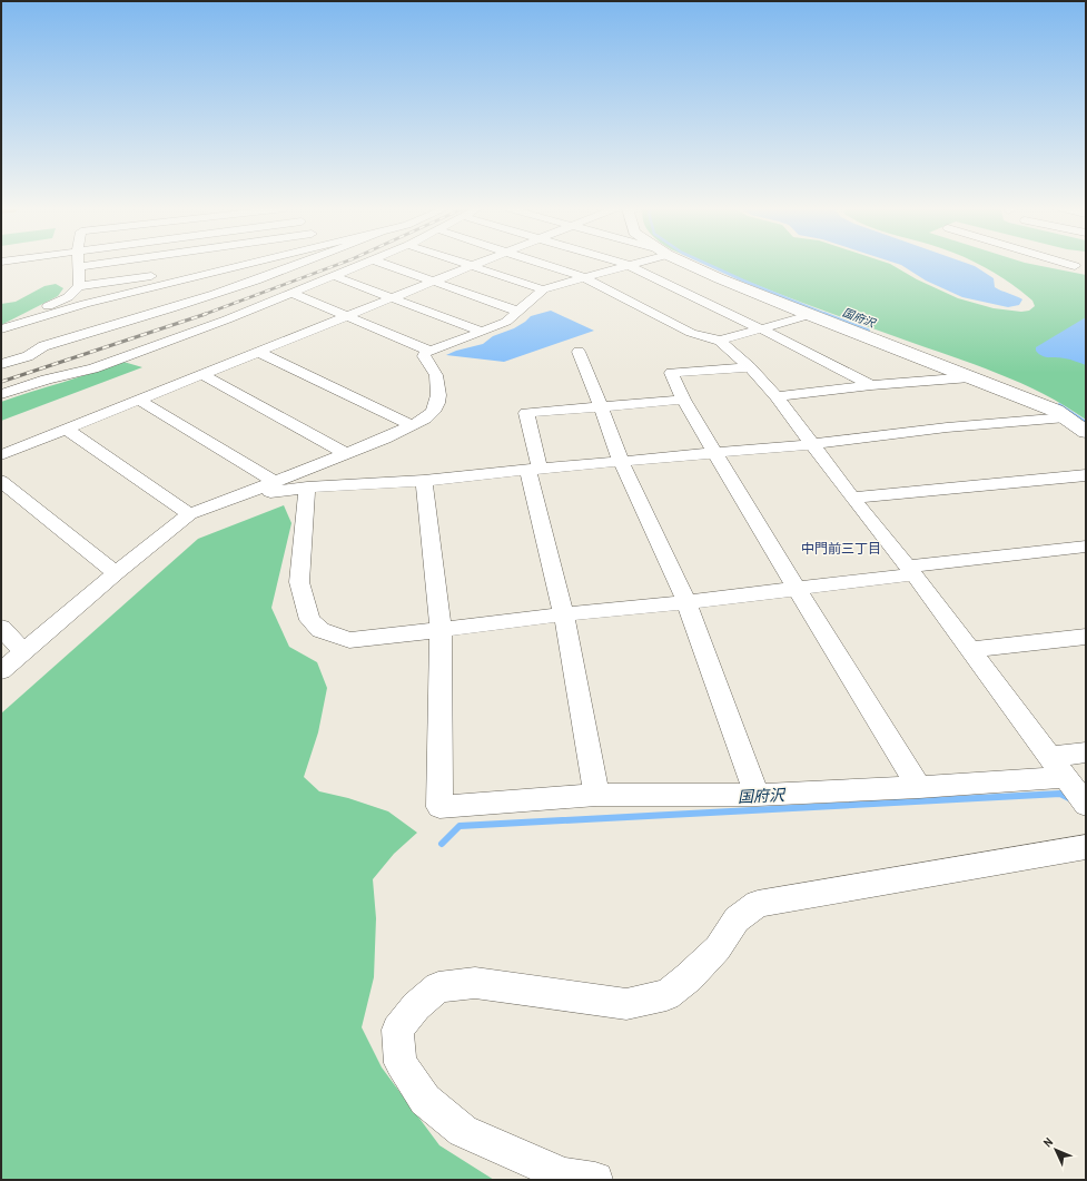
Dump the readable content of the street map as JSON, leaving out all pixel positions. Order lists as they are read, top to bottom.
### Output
{
  "districts": ["中門前三丁目"],
  "water": ["国府沢"],
  "north": "top left"
}
